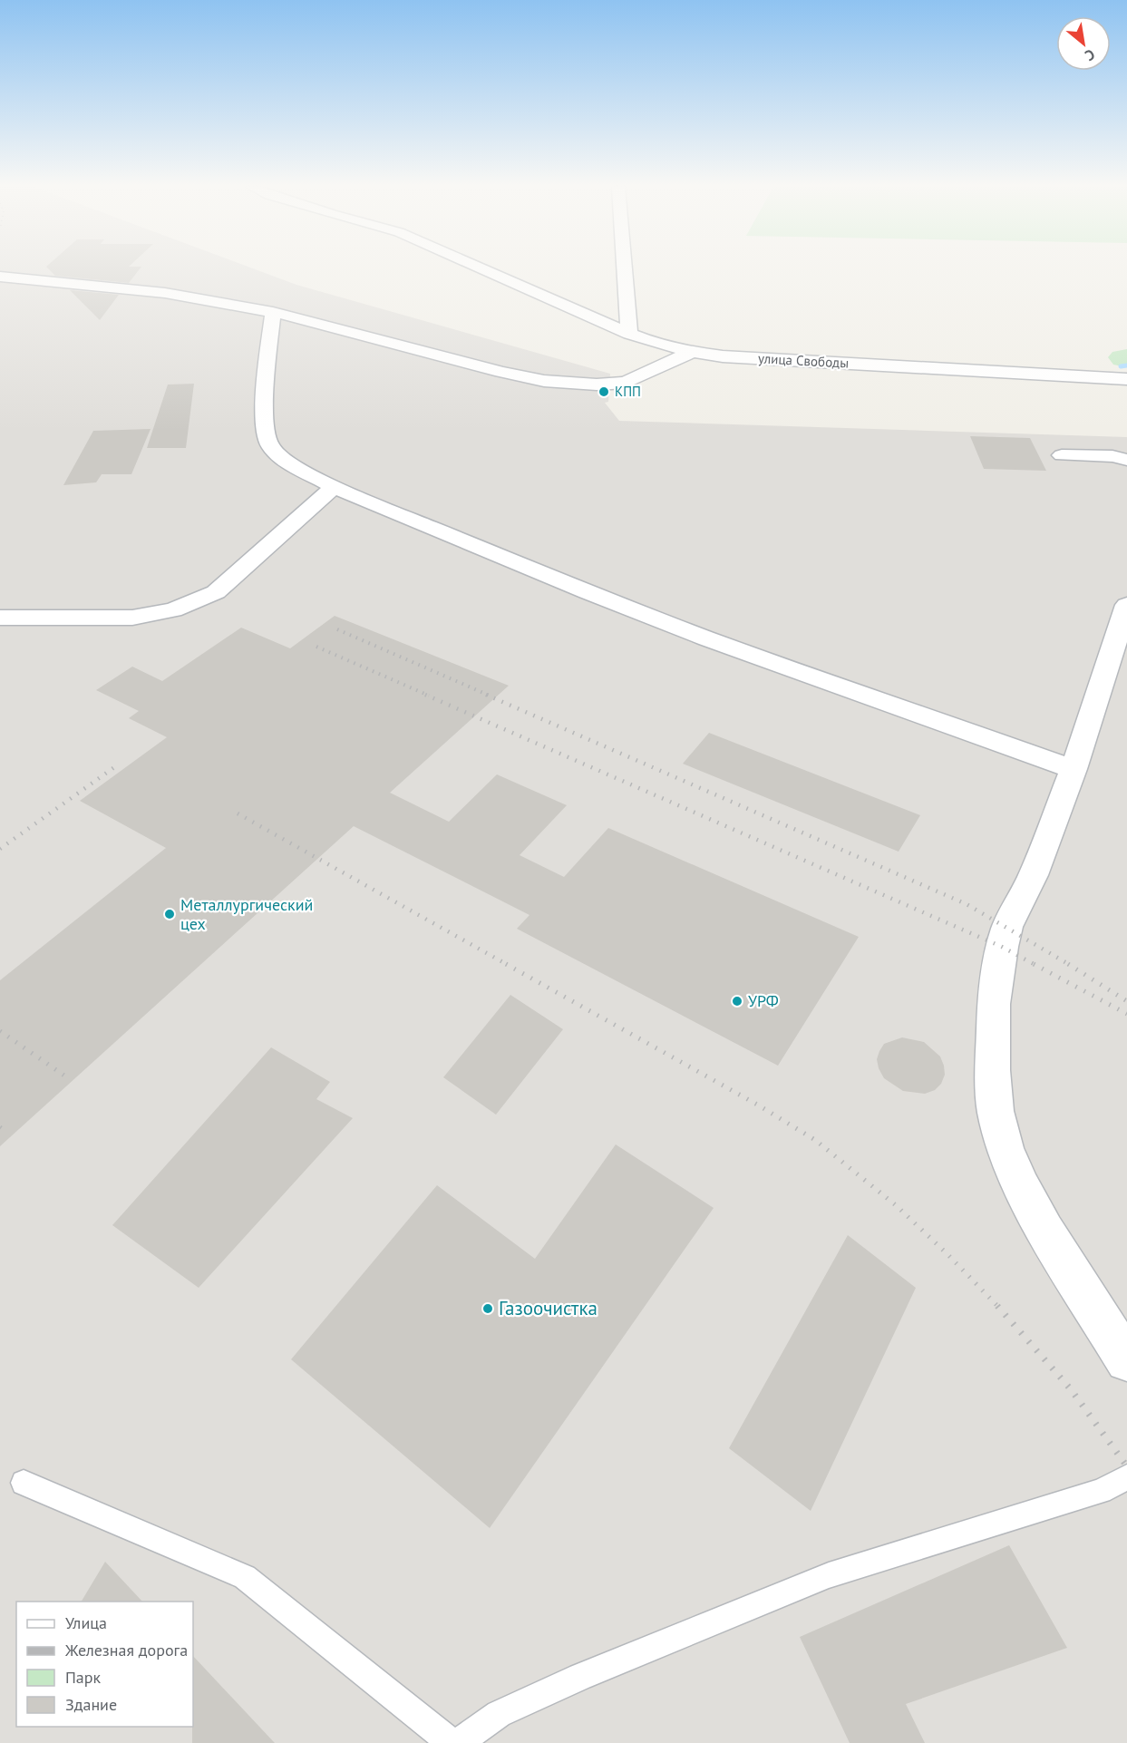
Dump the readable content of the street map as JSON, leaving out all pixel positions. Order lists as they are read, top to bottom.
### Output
{
  "streets": {
    "street": ["улица Свободы"]
  },
  "places": [
    "КПП",
    "Металлургический цех",
    "УРФ",
    "Газоочистка"
  ],
  "legend": [
    "Улица",
    "Железная дорога",
    "Парк",
    "Здание"
  ],
  "north": "bottom right"
}
